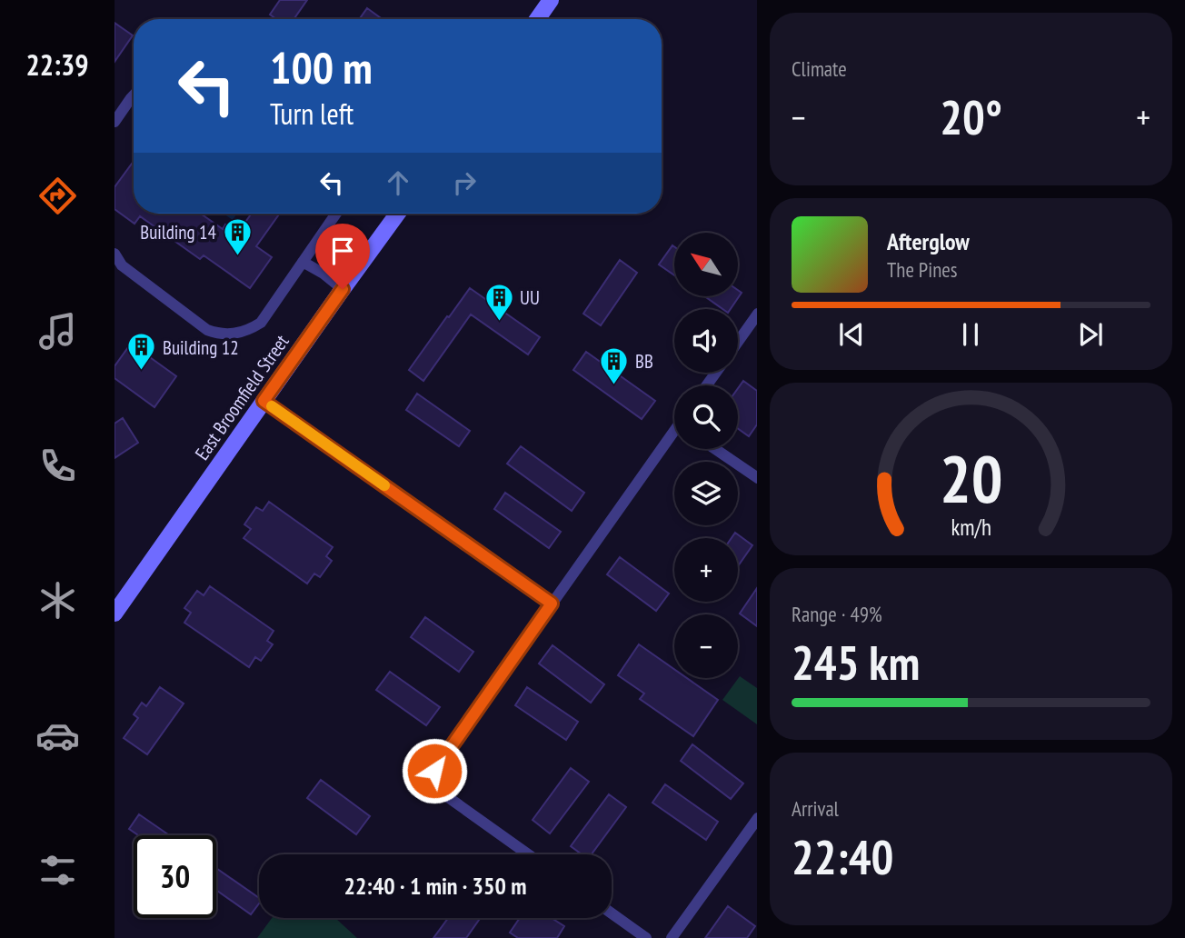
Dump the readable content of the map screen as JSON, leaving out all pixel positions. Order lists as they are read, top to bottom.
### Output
{
  "streets": {
    "main road": ["East Broomfield Street"]
  },
  "places": {
    "building": [
      "Building 14",
      "UU",
      "Building 12",
      "BB"
    ]
  },
  "north": "top left",
  "page": {
    "tabs": "22:39",
    "tile": [
      "Climate",
      ["Range · 49%", "245 km"],
      ["Arrival", "22:40"]
    ],
    "turn": ["100 m", "Turn left"],
    "heat": ["−", "20°", "+"],
    "song": ["Afterglow", "The Pines"],
    "map_buttons": ["+", "−"],
    "limit": "30",
    "trip": "22:40 · 1 min · 350 m",
    "gauge": ["20", "km/h"]
  }
}
